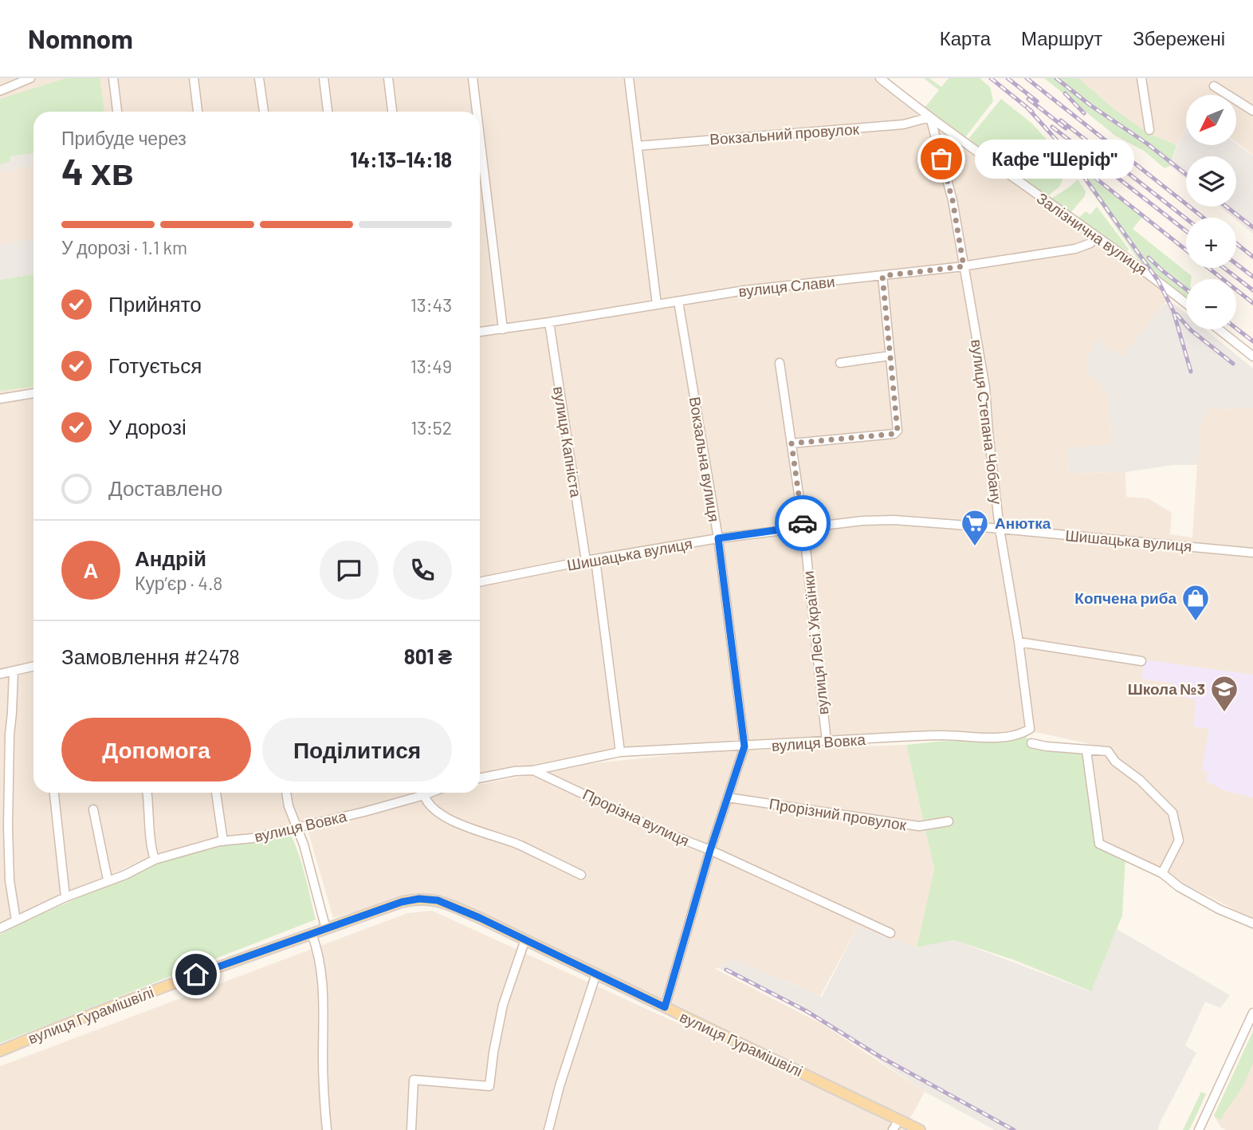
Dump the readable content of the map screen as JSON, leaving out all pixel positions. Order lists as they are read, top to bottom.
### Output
{
  "streets": {
    "main road": ["вулиця Гурамішвілі"],
    "street": [
      "Вокзальний провулок",
      "Залізнична вулиця",
      "вулиця Слави",
      "вулиця Степана Чобану",
      "вулиця Капніста",
      "Вокзальна вулиця",
      "Шишацька вулиця",
      "вулиця Лесі Українки",
      "вулиця Вовка",
      "Прорізний провулок",
      "Прорізна вулиця"
    ]
  },
  "crossings": [
    ["Вокзальний провулок", "Залізнична вулиця"],
    ["Вокзальний провулок", "вулиця Степана Чобану"],
    ["Залізнична вулиця", "вулиця Слави"],
    ["Залізнична вулиця", "вулиця Степана Чобану"],
    ["вулиця Слави", "вулиця Степана Чобану"],
    ["вулиця Слави", "вулиця Капніста"],
    ["вулиця Слави", "Вокзальна вулиця"],
    ["вулиця Степана Чобану", "Шишацька вулиця"],
    ["вулиця Степана Чобану", "вулиця Вовка"],
    ["вулиця Капніста", "Шишацька вулиця"],
    ["Вокзальна вулиця", "Шишацька вулиця"],
    ["Вокзальна вулиця", "вулиця Вовка"],
    ["Вокзальна вулиця", "Прорізний провулок"],
    ["Вокзальна вулиця", "Прорізна вулиця"],
    ["Вокзальна вулиця", "вулиця Гурамішвілі"],
    ["Шишацька вулиця", "вулиця Лесі Українки"],
    ["вулиця Лесі Українки", "вулиця Вовка"],
    ["вулиця Вовка", "Прорізна вулиця"]
  ],
  "places": {
    "other": ["Кафе \"Шеріф\""],
    "supermarket": ["Анютка"],
    "shop": ["Копчена риба"],
    "school or university": ["Школа №3"]
  },
  "north": "bottom left",
  "page": {
    "header": "Nomnom",
    "nav": ["Карта", "Маршрут", "Збережені"],
    "map_buttons": ["+", "−"],
    "heading": ["4 хв", "Прибуде через", "14:13–14:18"],
    "panel": [
      "Андрій",
      "Кур’єр · 4.8",
      "Замовлення #2478",
      "801 ₴"
    ],
    "bubble": "Кафе \"Шеріф\"",
    "bar": "У дорозі · 1.1 km",
    "list": [
      ["Прийнято", "13:43"],
      ["Готується", "13:49"],
      ["У дорозі", "13:52"],
      "Доставлено"
    ],
    "round": "А",
    "buttons": ["Допомога", "Поділитися"]
  }
}
